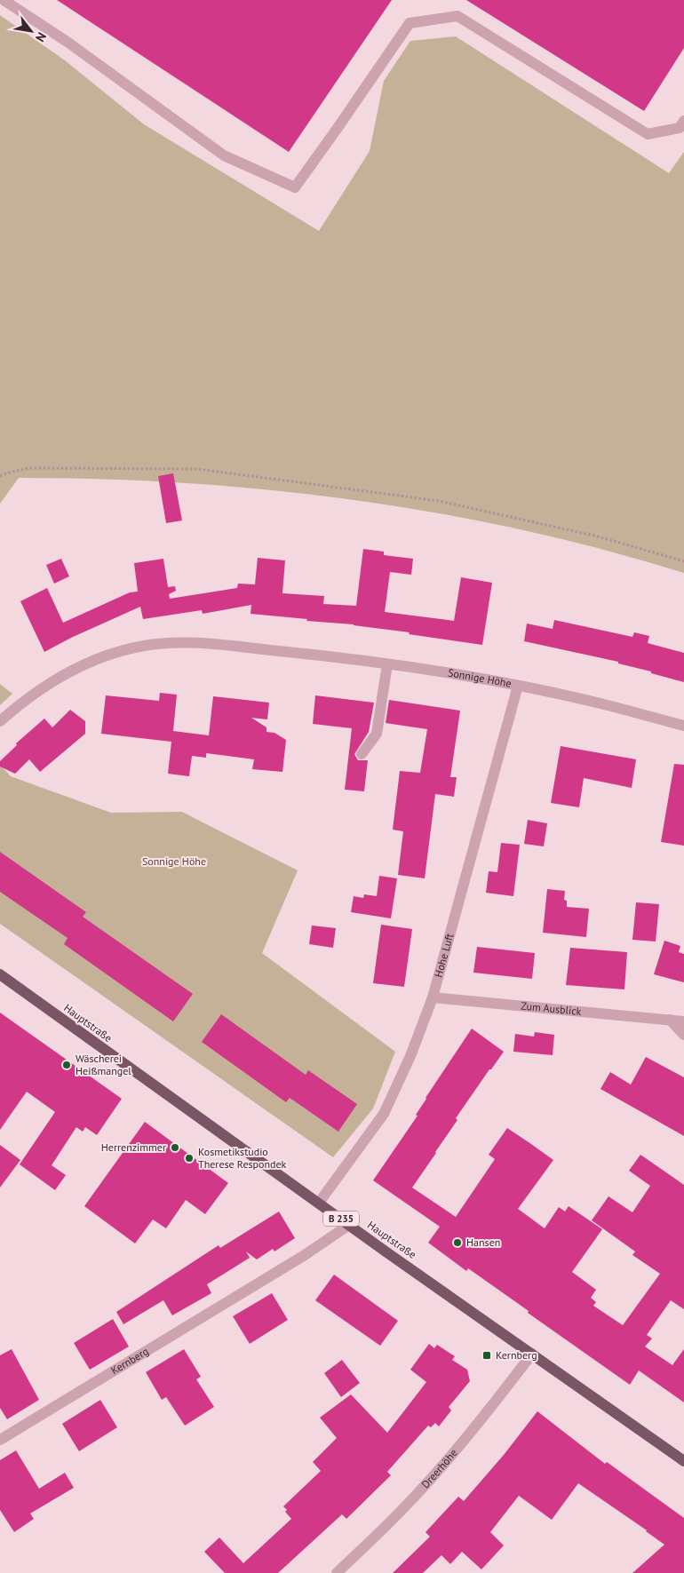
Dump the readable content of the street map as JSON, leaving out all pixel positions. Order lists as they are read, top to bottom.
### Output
{
  "streets": {
    "main road": ["Hauptstraße", "B 235"],
    "street": [
      "Sonnige Höhe",
      "Hohe Luft",
      "Zum Ausblick",
      "Kernberg",
      "Dreerhöhe"
    ]
  },
  "crossings": [
    ["Sonnige Höhe", "Hohe Luft"],
    ["Hohe Luft", "Zum Ausblick"],
    ["Hohe Luft", "Hauptstraße"],
    ["Hauptstraße", "Kernberg"],
    ["Hauptstraße", "Dreerhöhe"]
  ],
  "parks": ["Sonnige Höhe"],
  "places": {
    "other": [
      "Wäscherei Heißmangel",
      "Herrenzimmer",
      "Kosmetikstudio Therese Respondek",
      "Hansen"
    ],
    "transit": ["Kernberg"]
  },
  "north": "bottom right"
}
